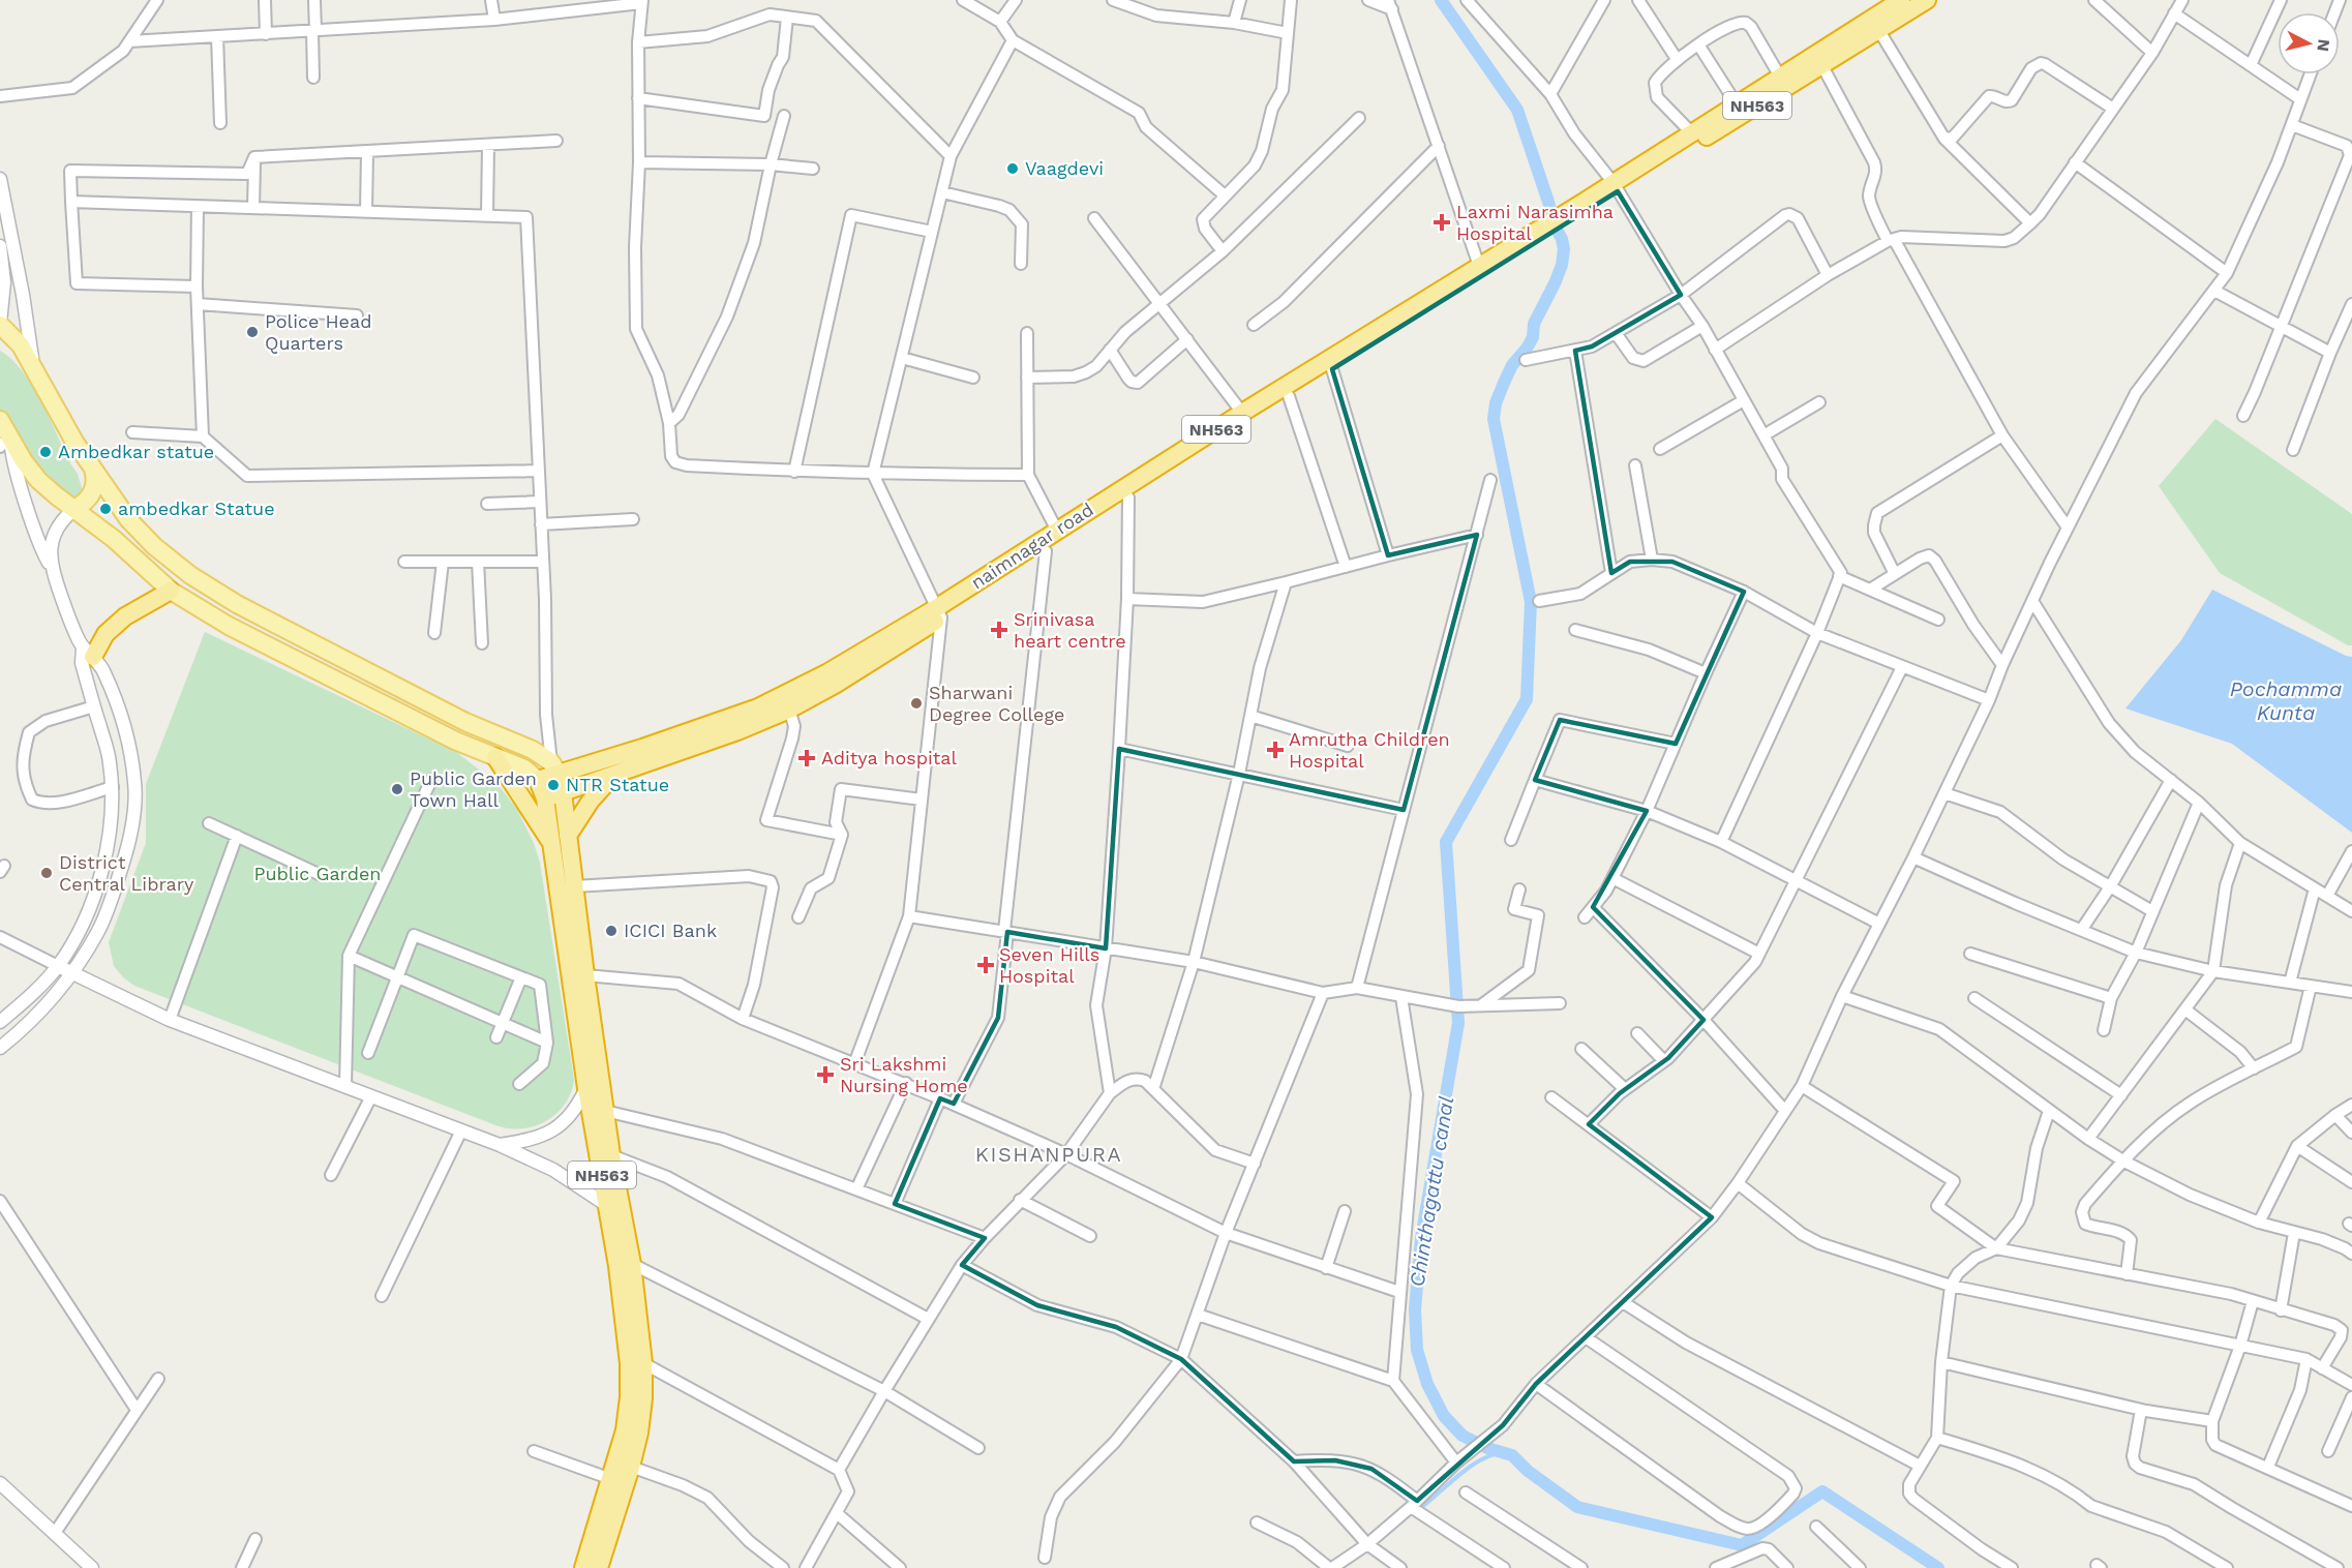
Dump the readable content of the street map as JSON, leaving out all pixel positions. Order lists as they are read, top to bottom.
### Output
{
  "streets": {
    "highway": ["NH563", "naimnagar road"]
  },
  "crossings": [
    ["NH563", "naimnagar road"]
  ],
  "districts": ["KISHANPURA"],
  "water": ["Pochamma Kunta", "Chinthagattu canal"],
  "parks": ["Public Garden"],
  "places": {
    "other": [
      "Vaagdevi",
      "Police Head Quarters",
      "Ambedkar statue",
      "ambedkar Statue",
      "Sharwani Degree College",
      "NTR Statue",
      "Public Garden Town Hall",
      "District Central Library",
      "ICICI Bank"
    ],
    "health": [
      "Laxmi Narasimha Hospital",
      "Srinivasa heart centre",
      "Amrutha Children Hospital",
      "Aditya hospital",
      "Seven Hills Hospital",
      "Sri Lakshmi Nursing Home"
    ]
  },
  "north": "right"
}
